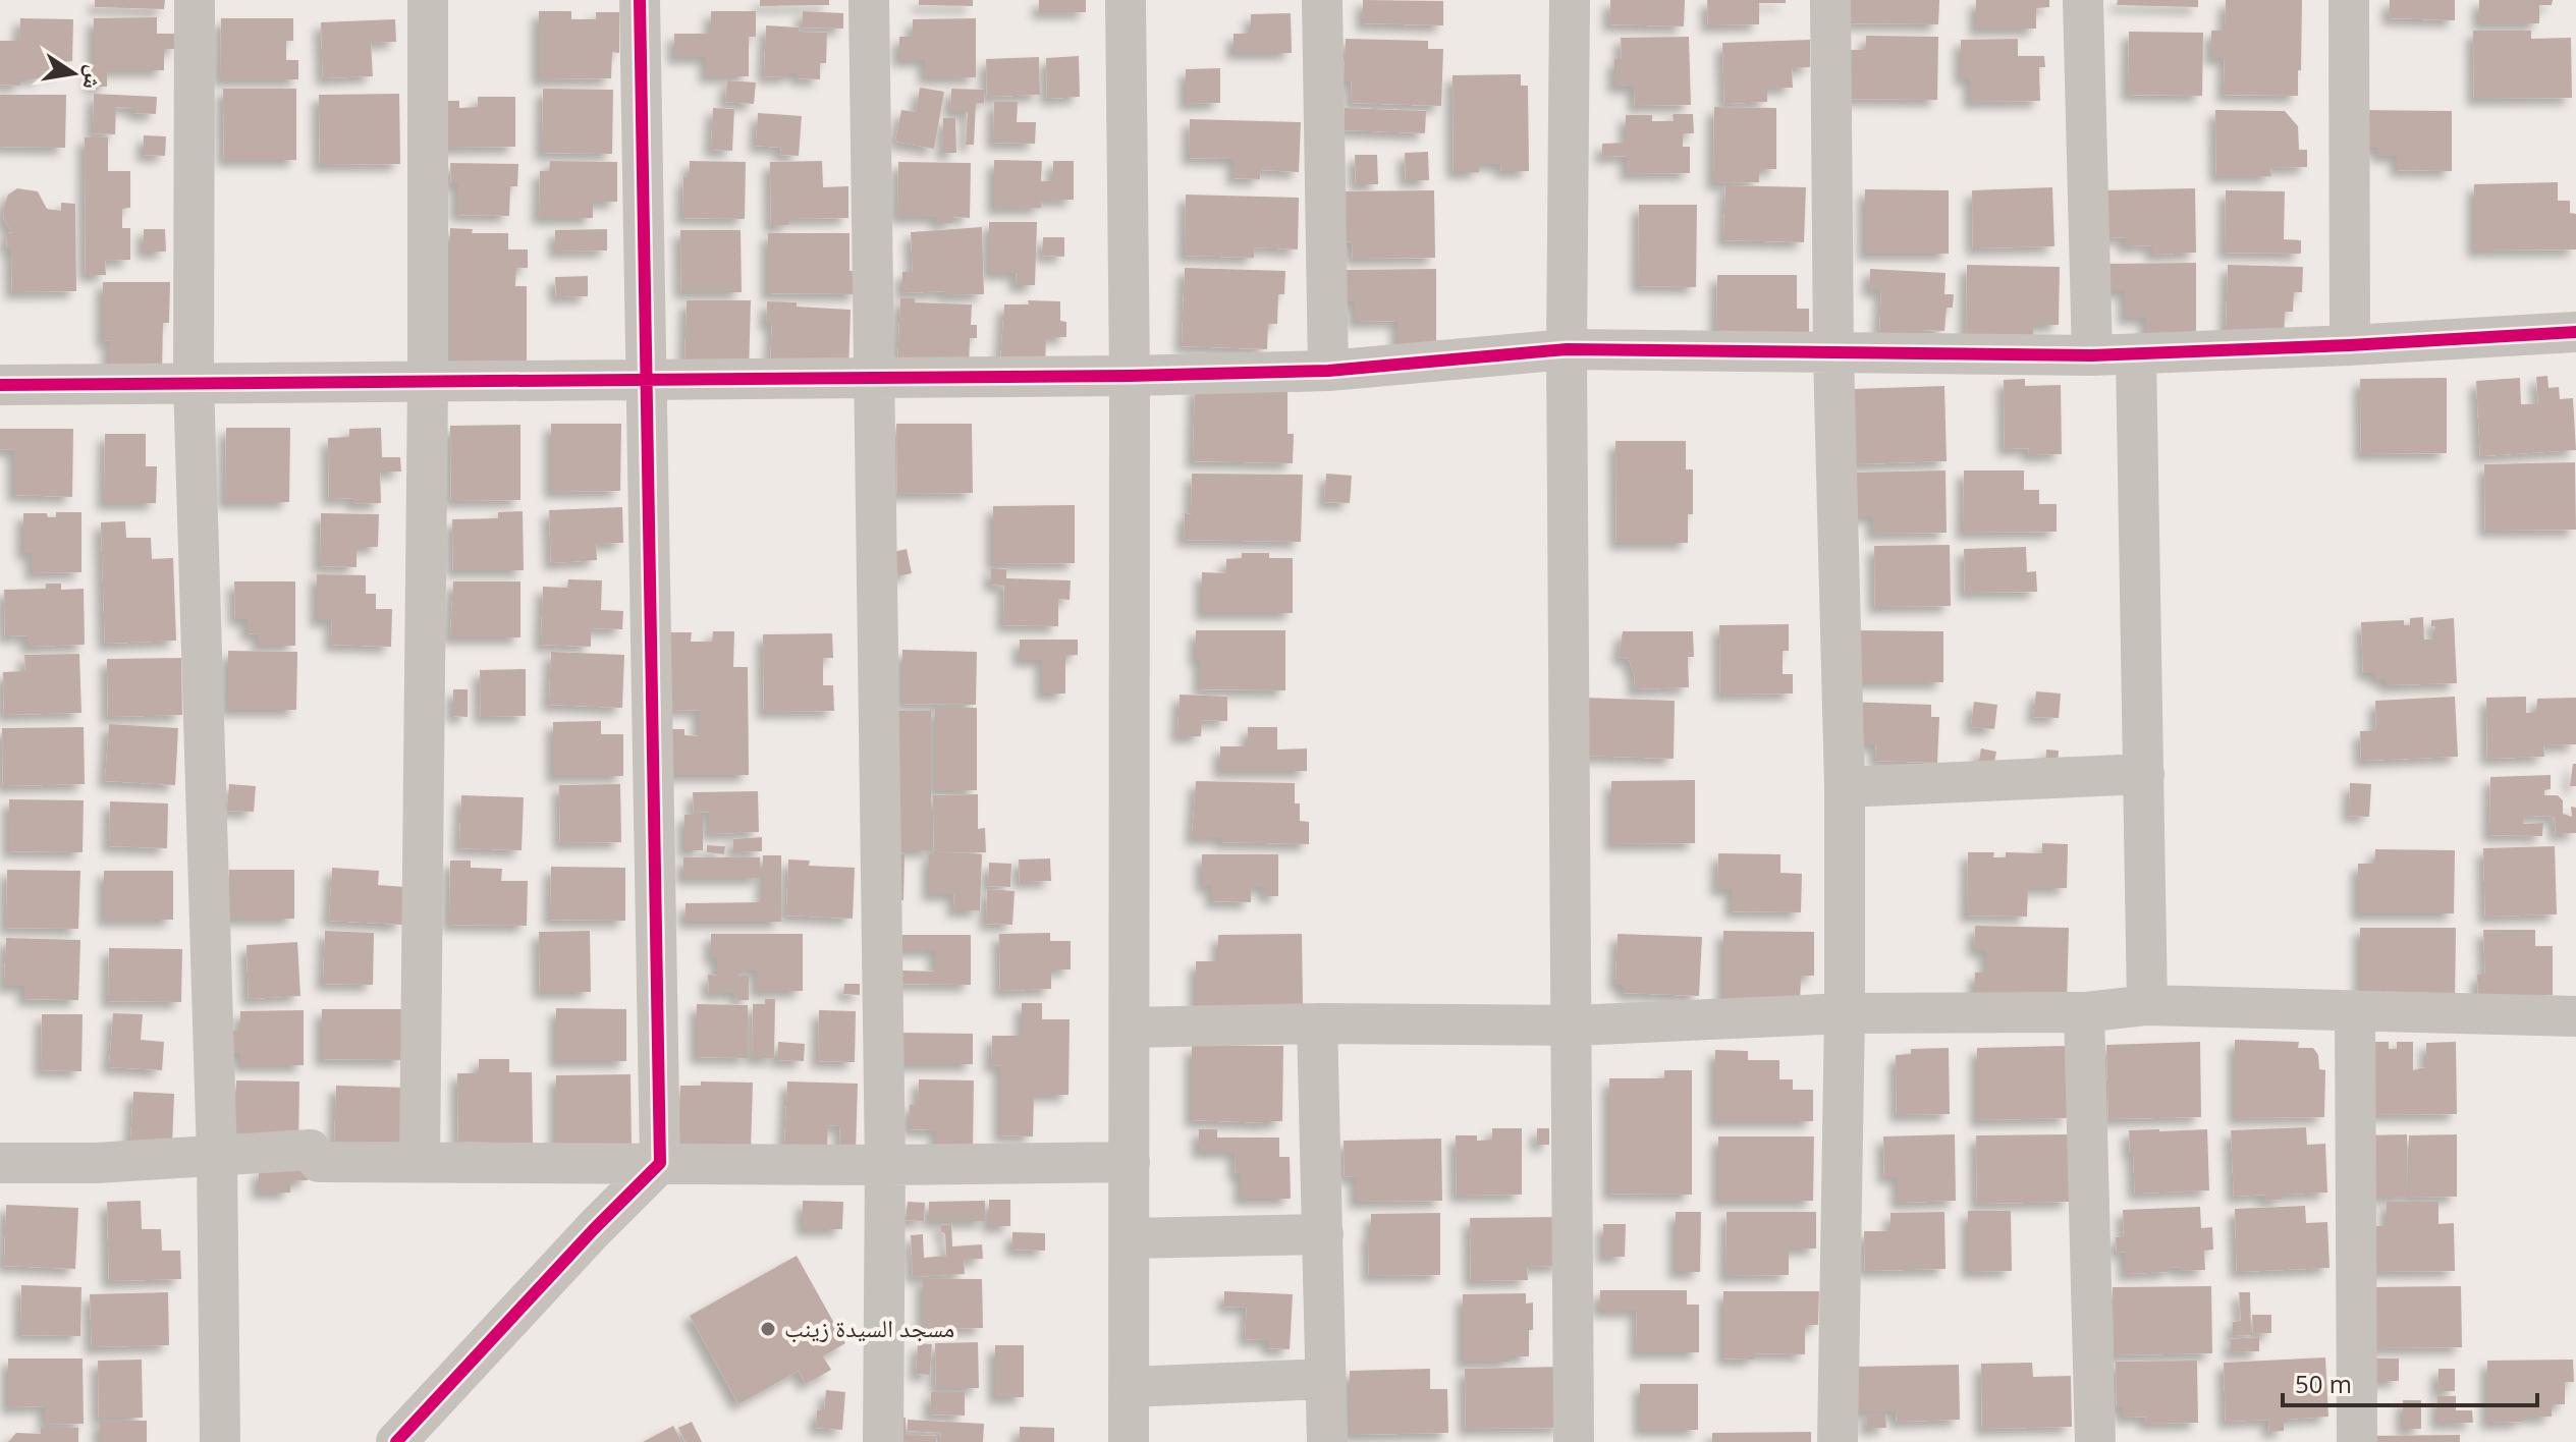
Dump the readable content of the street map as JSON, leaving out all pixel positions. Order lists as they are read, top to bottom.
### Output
{
  "places": ["مسجد السيدة زينب"],
  "scale_bar": "50 m",
  "north": "right"
}
